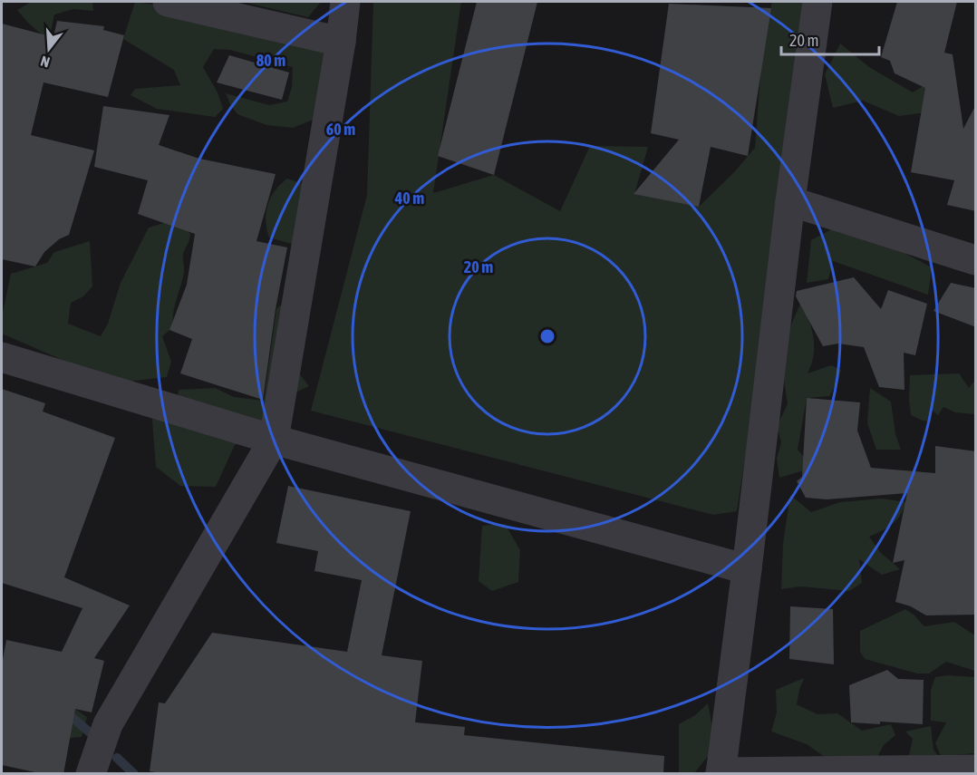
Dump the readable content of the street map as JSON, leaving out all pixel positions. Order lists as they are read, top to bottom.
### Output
{
  "scale_bar": "20 m",
  "north": "bottom",
  "rings": [
    "80 m",
    "60 m",
    "40 m",
    "20 m"
  ]
}
